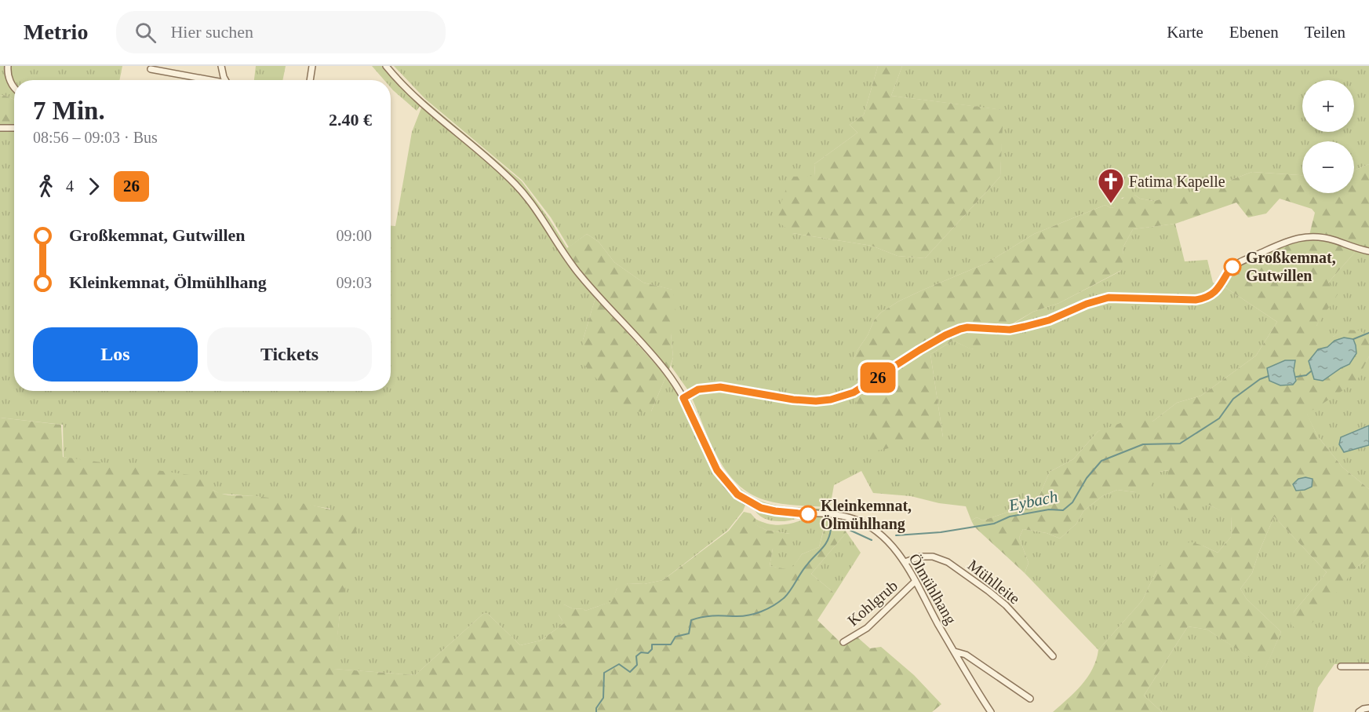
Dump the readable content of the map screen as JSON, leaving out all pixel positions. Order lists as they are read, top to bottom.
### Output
{
  "streets": {
    "street": ["Mühlleite", "Ölmühlhang", "Kohlgrub"]
  },
  "crossings": [
    ["Mühlleite", "Ölmühlhang"],
    ["Ölmühlhang", "Kohlgrub"]
  ],
  "water": ["Eybach"],
  "places": {
    "church": ["Fatima Kapelle"],
    "other": ["Großkemnat, Gutwillen", "Kleinkemnat, Ölmühlhang"]
  },
  "lines": ["bus line 26"],
  "page": {
    "header": "Metrio",
    "search": "Hier suchen",
    "nav": ["Karte", "Ebenen", "Teilen"],
    "on_map": "26",
    "map_buttons": ["+", "−"],
    "heading": ["7 Min.", "08:56 – 09:03 · Bus", "2.40 €"],
    "legs": ["4", "26"],
    "list": [
      {
        "name": "Großkemnat, Gutwillen",
        "value": "09:00"
      },
      {
        "name": "Kleinkemnat, Ölmühlhang",
        "value": "09:03"
      }
    ],
    "buttons": ["Los", "Tickets"]
  }
}
